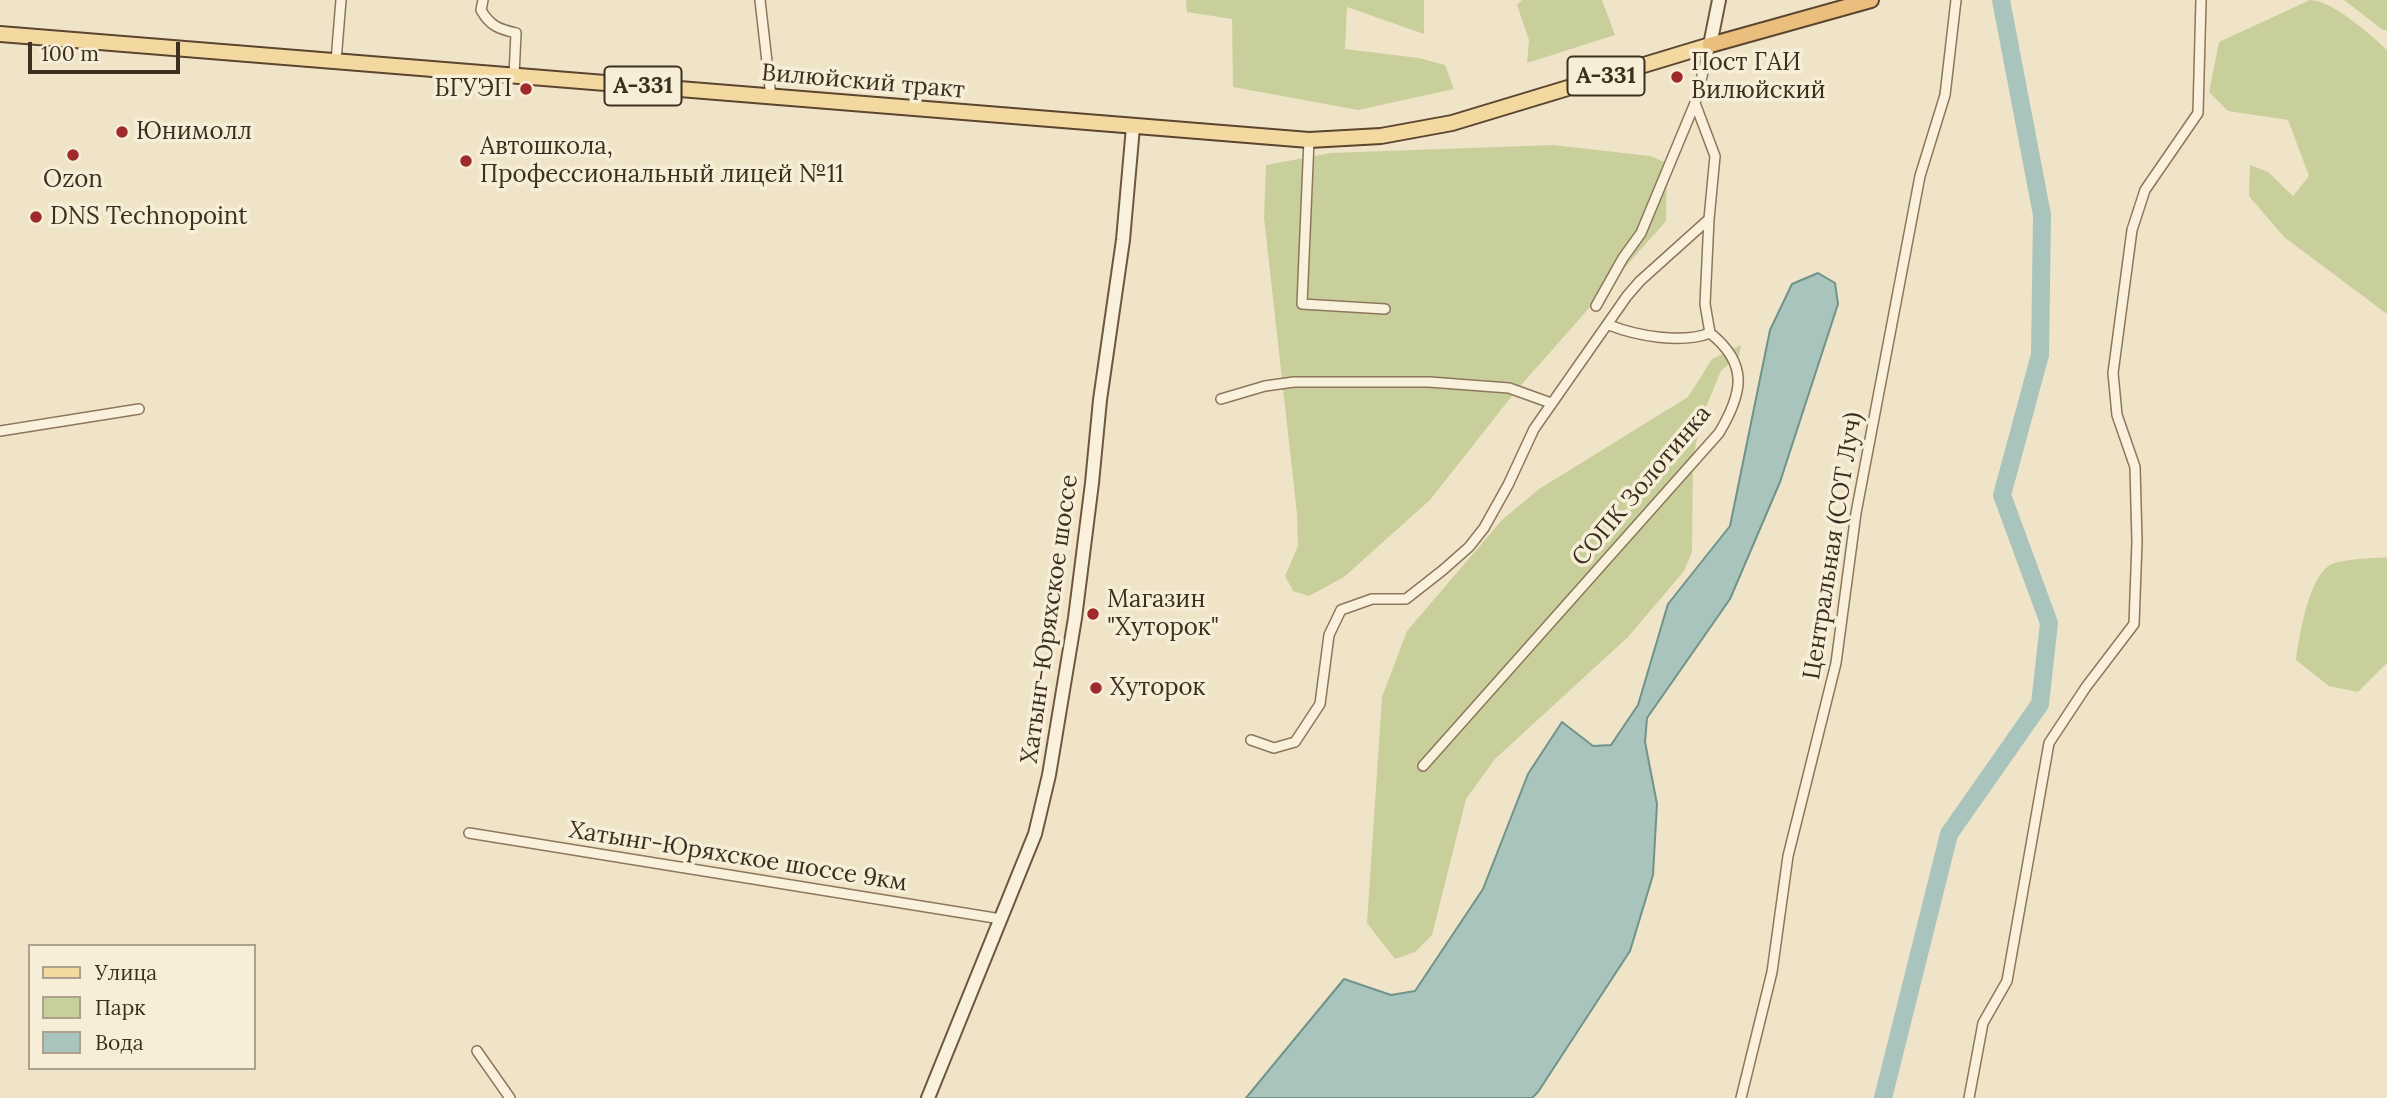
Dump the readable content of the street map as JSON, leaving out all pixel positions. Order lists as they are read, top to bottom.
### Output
{
  "streets": {
    "highway": ["А-331"],
    "main road": ["Вилюйский тракт", "Хатынг-Юряхское шоссе"],
    "street": ["СОПК Золотинка", "Центральная (СОТ Луч)", "Хатынг-Юряхское шоссе 9км"]
  },
  "crossings": [
    ["А-331", "Вилюйский тракт"],
    ["Вилюйский тракт", "Хатынг-Юряхское шоссе"],
    ["Хатынг-Юряхское шоссе", "Хатынг-Юряхское шоссе 9км"]
  ],
  "places": [
    "Пост ГАИ Вилюйский",
    "БГУЭП",
    "Юнимолл",
    "Ozon",
    "Автошкола, Профессиональный лицей №11",
    "DNS Technopoint",
    "Магазин \"Хуторок\"",
    "Хуторок"
  ],
  "legend": ["Улица", "Парк", "Вода"],
  "scale_bar": "100 m"
}
